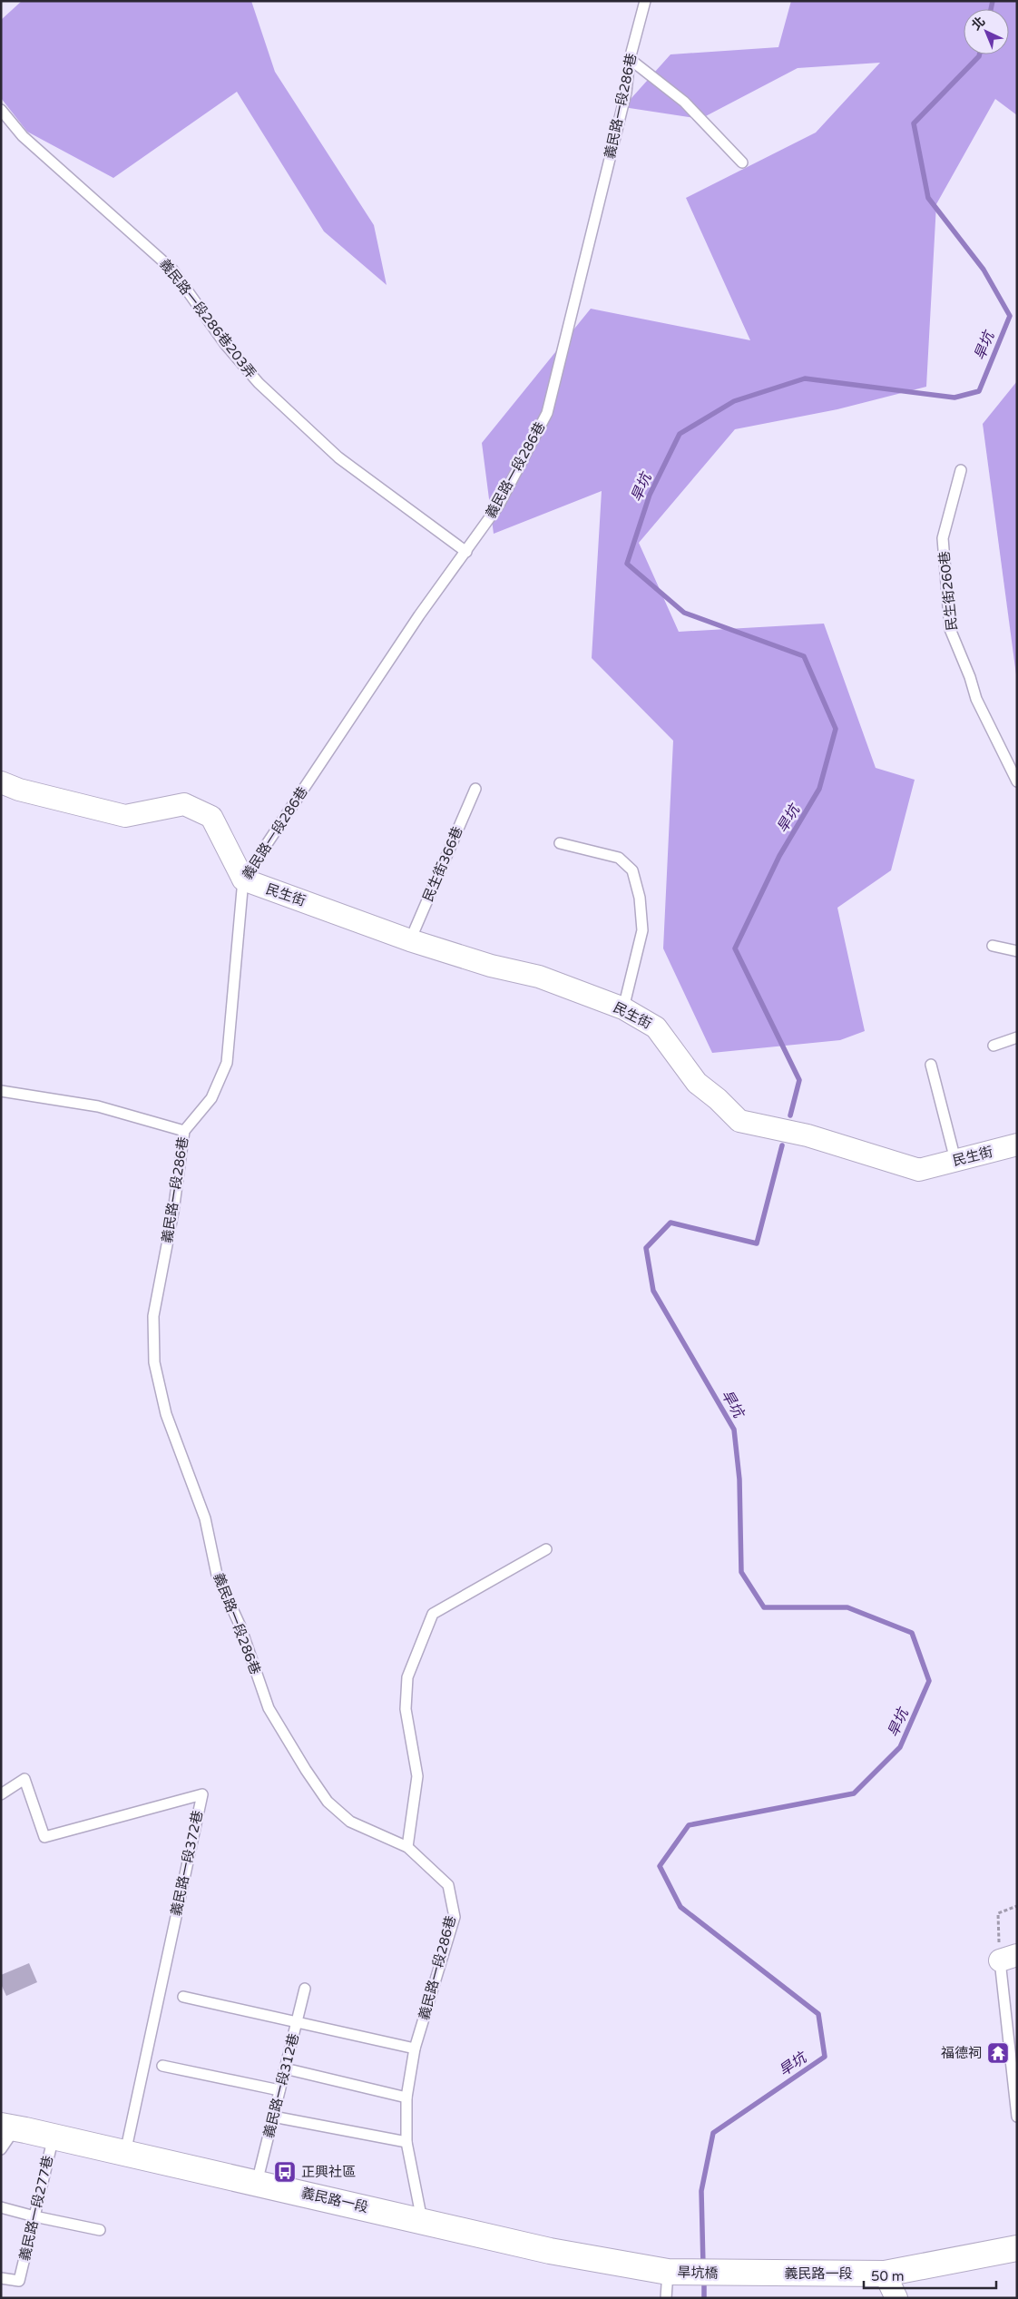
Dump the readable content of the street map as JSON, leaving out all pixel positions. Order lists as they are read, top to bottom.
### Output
{
  "streets": {
    "street": ["民生街", "義民路一段", "旱坑橋"],
    "lane": [
      "義民路一段286巷",
      "義民路一段286巷203弄",
      "民生街260巷",
      "民生街366巷",
      "義民路一段372巷",
      "義民路一段312巷",
      "義民路一段277巷"
    ]
  },
  "crossings": [
    ["義民路一段286巷", "義民路一段286巷203弄"],
    ["義民路一段286巷", "民生街"],
    ["義民路一段286巷", "義民路一段"],
    ["民生街366巷", "民生街"],
    ["義民路一段372巷", "義民路一段"],
    ["義民路一段312巷", "義民路一段"],
    ["義民路一段", "義民路一段277巷"],
    ["義民路一段", "旱坑橋"]
  ],
  "water": ["旱坑"],
  "places": {
    "temple": ["福德祠"],
    "bus stop": ["正興社區"]
  },
  "scale_bar": "50 m",
  "north": "top left"
}
